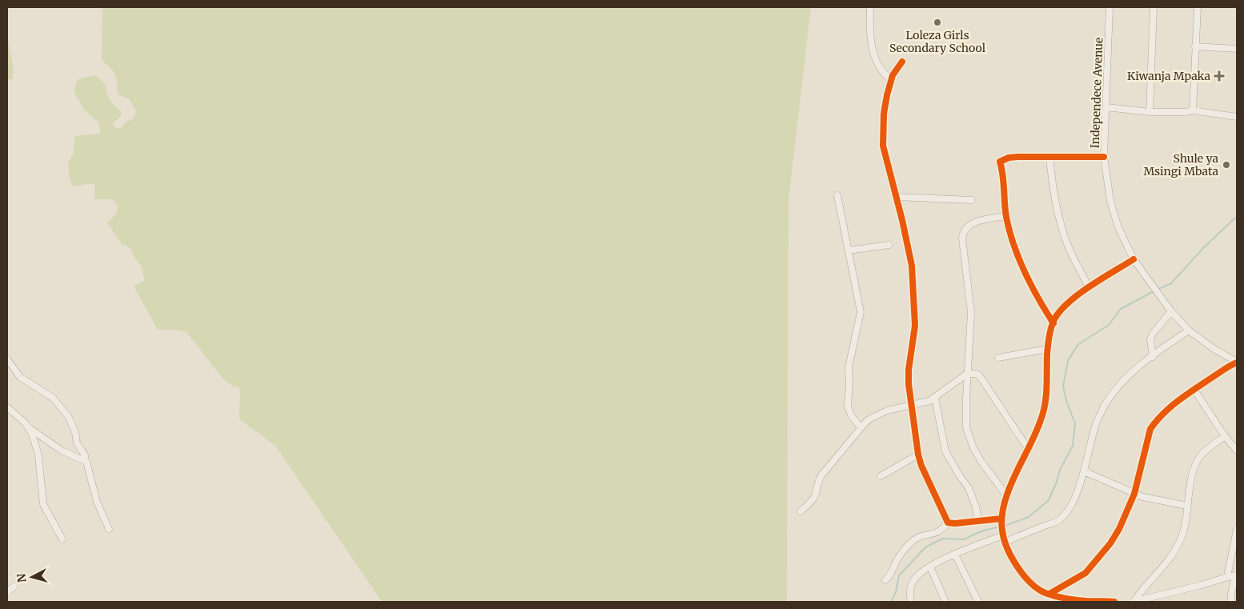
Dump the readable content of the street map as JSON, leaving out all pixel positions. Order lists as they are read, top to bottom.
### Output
{
  "streets": {
    "street": ["Independece Avenue"]
  },
  "places": {
    "other": ["Loleza Girls Secondary School", "Shule ya Msingi Mbata"],
    "health": ["Kiwanja Mpaka"]
  },
  "north": "left"
}
